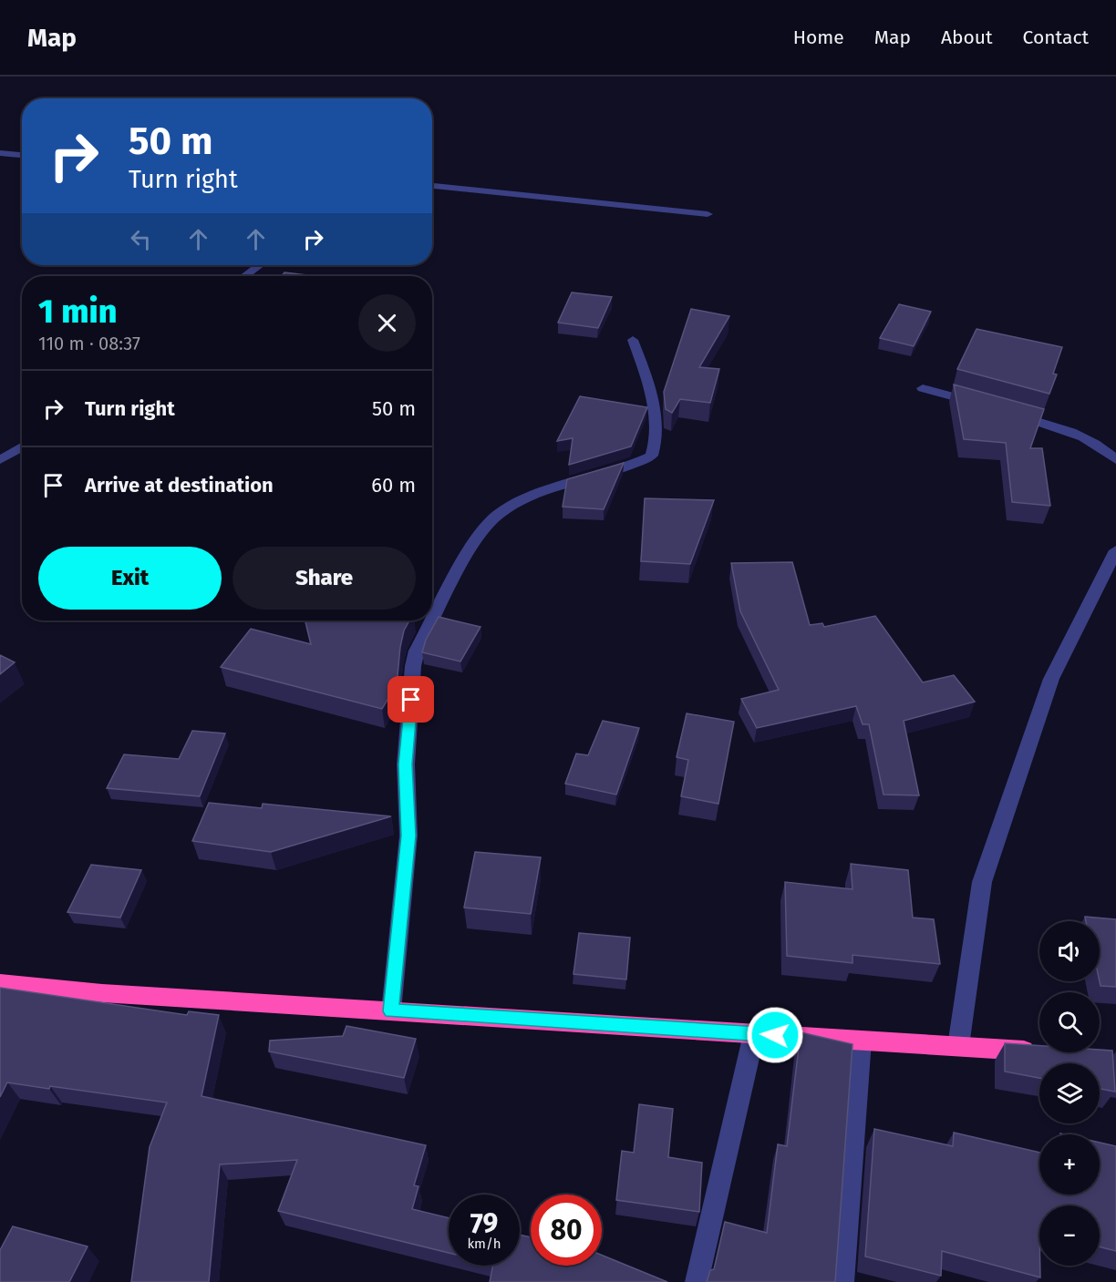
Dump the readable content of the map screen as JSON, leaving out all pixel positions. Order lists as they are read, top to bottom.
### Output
{
  "page": {
    "header": "Map",
    "nav": [
      "Home",
      "Map",
      "About",
      "Contact"
    ],
    "turn": ["50 m", "Turn right"],
    "heading": ["1 min", "110 m · 08:37"],
    "list": [
      {
        "name": "Turn right",
        "value": "50 m"
      },
      {
        "name": "Arrive at destination",
        "value": "60 m"
      }
    ],
    "buttons": ["Exit", "Share"],
    "map_buttons": ["+", "−"],
    "speed": "79 km/h",
    "limit": "80"
  }
}
